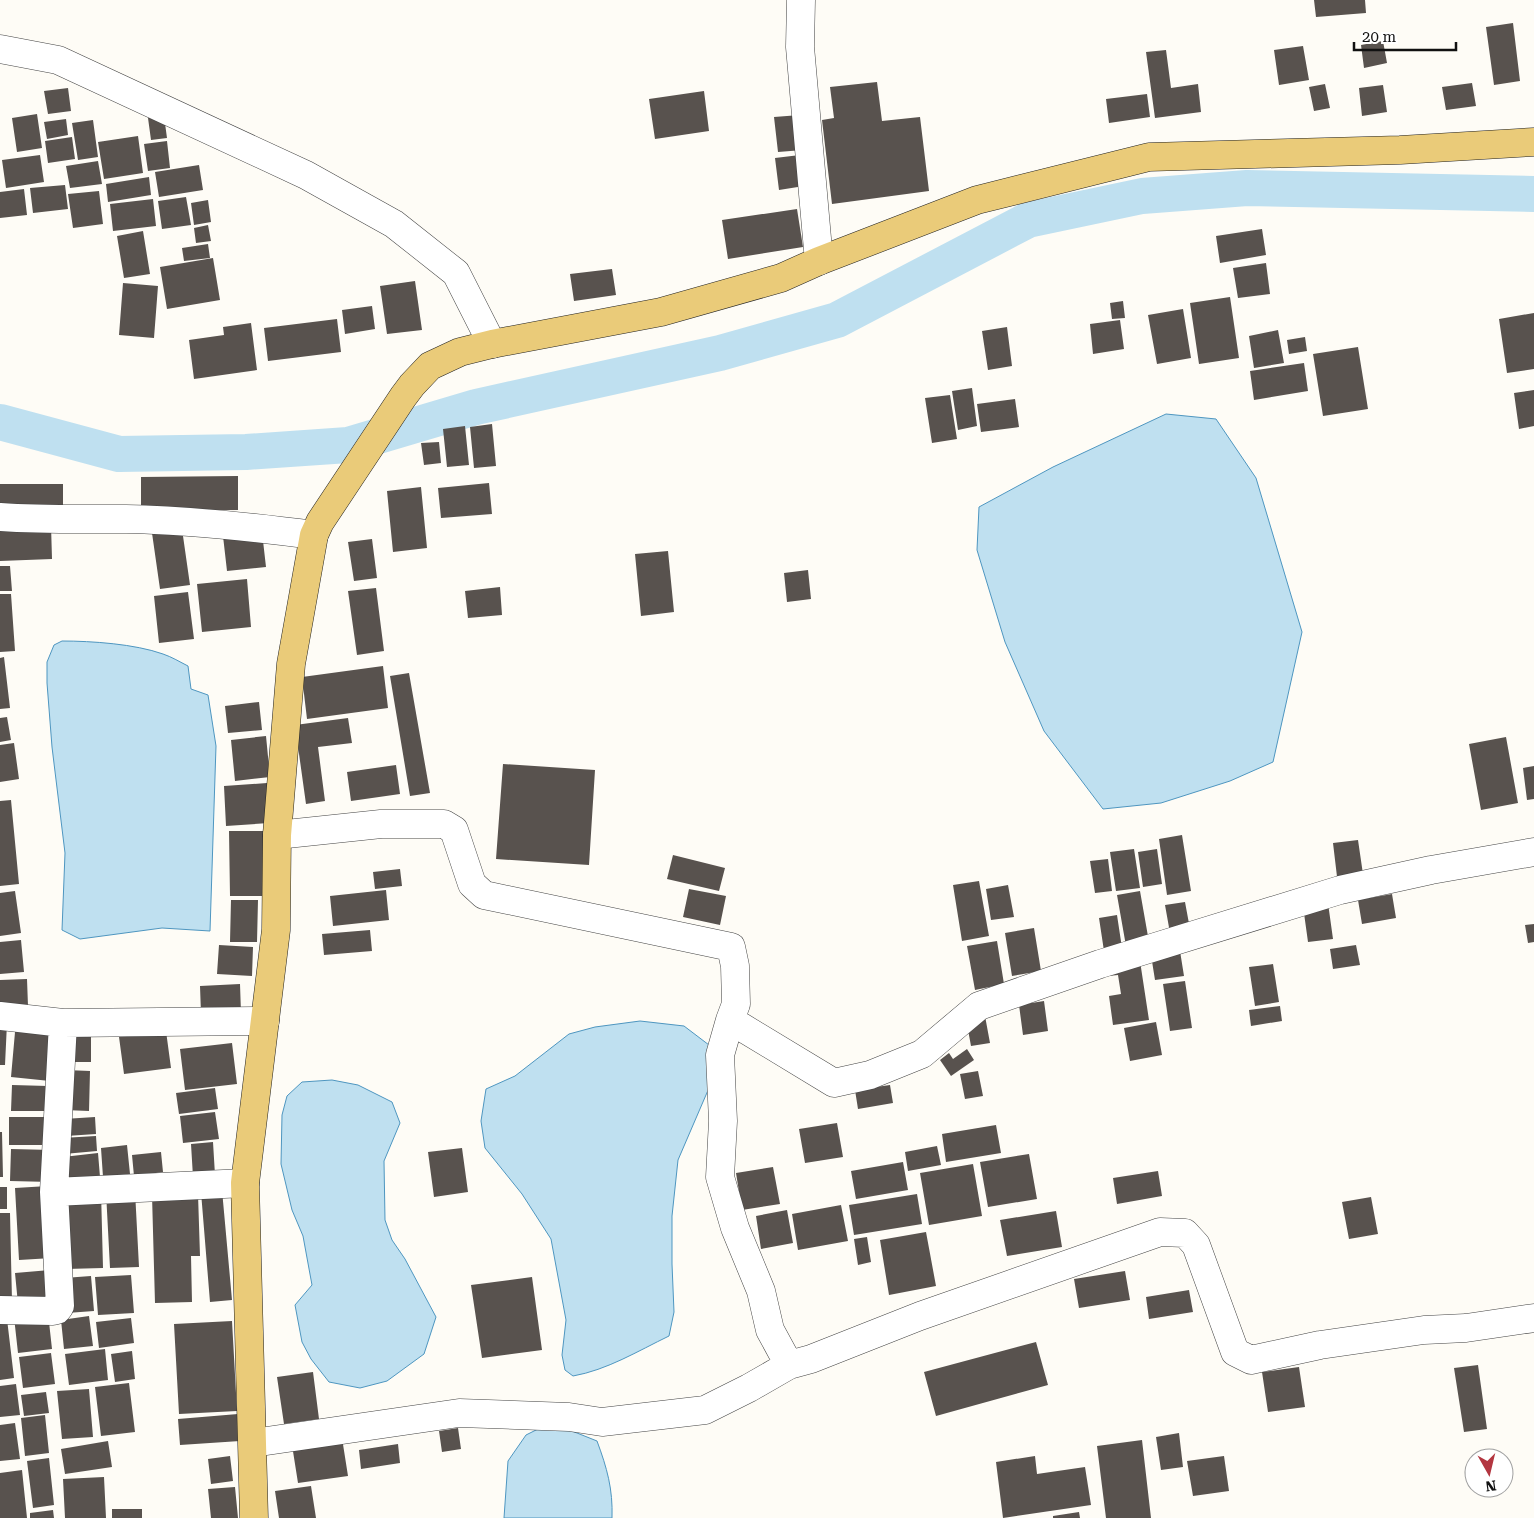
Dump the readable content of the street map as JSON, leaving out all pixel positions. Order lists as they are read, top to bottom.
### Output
{
  "scale_bar": "20 m",
  "north": "bottom"
}
